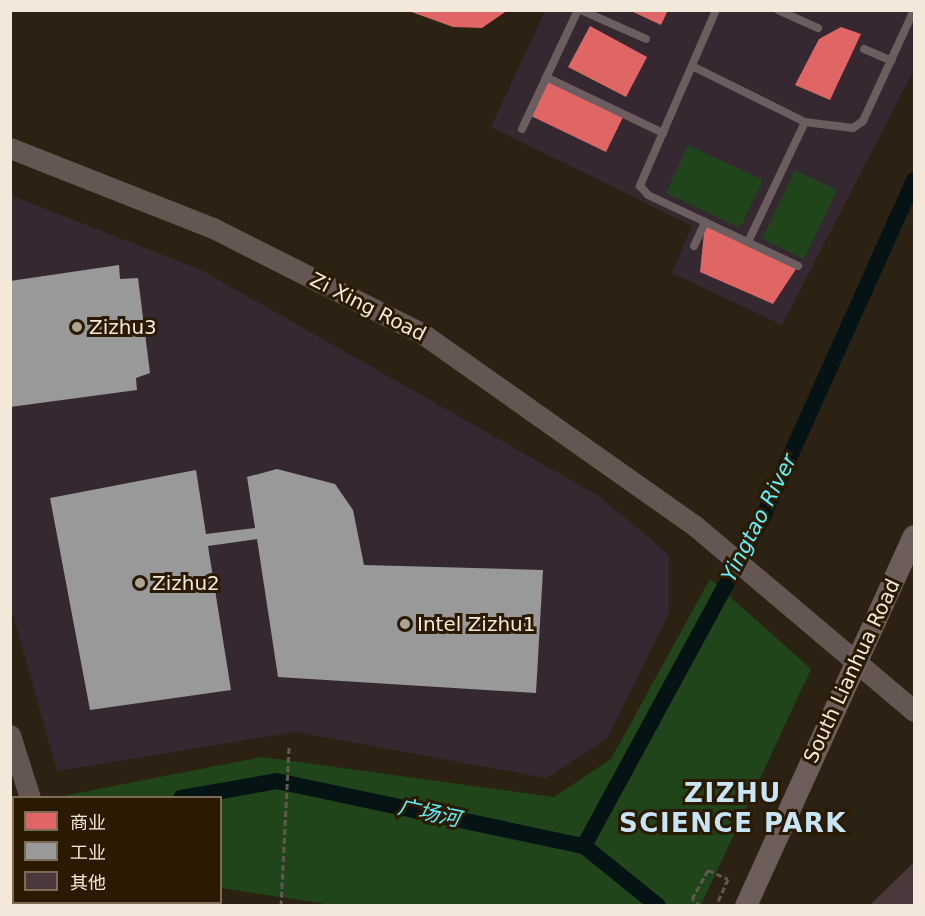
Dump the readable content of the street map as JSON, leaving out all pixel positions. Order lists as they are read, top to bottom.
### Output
{
  "streets": {
    "main road": ["South Lianhua Road"],
    "street": ["Zi Xing Road"]
  },
  "crossings": [
    ["Zi Xing Road", "South Lianhua Road"]
  ],
  "districts": ["ZIZHU SCIENCE PARK"],
  "water": ["Yingtao River", "广场河"],
  "places": ["Zizhu3", "Zizhu2", "Intel Zizhu1"],
  "legend": ["商业", "工业", "其他"]
}
